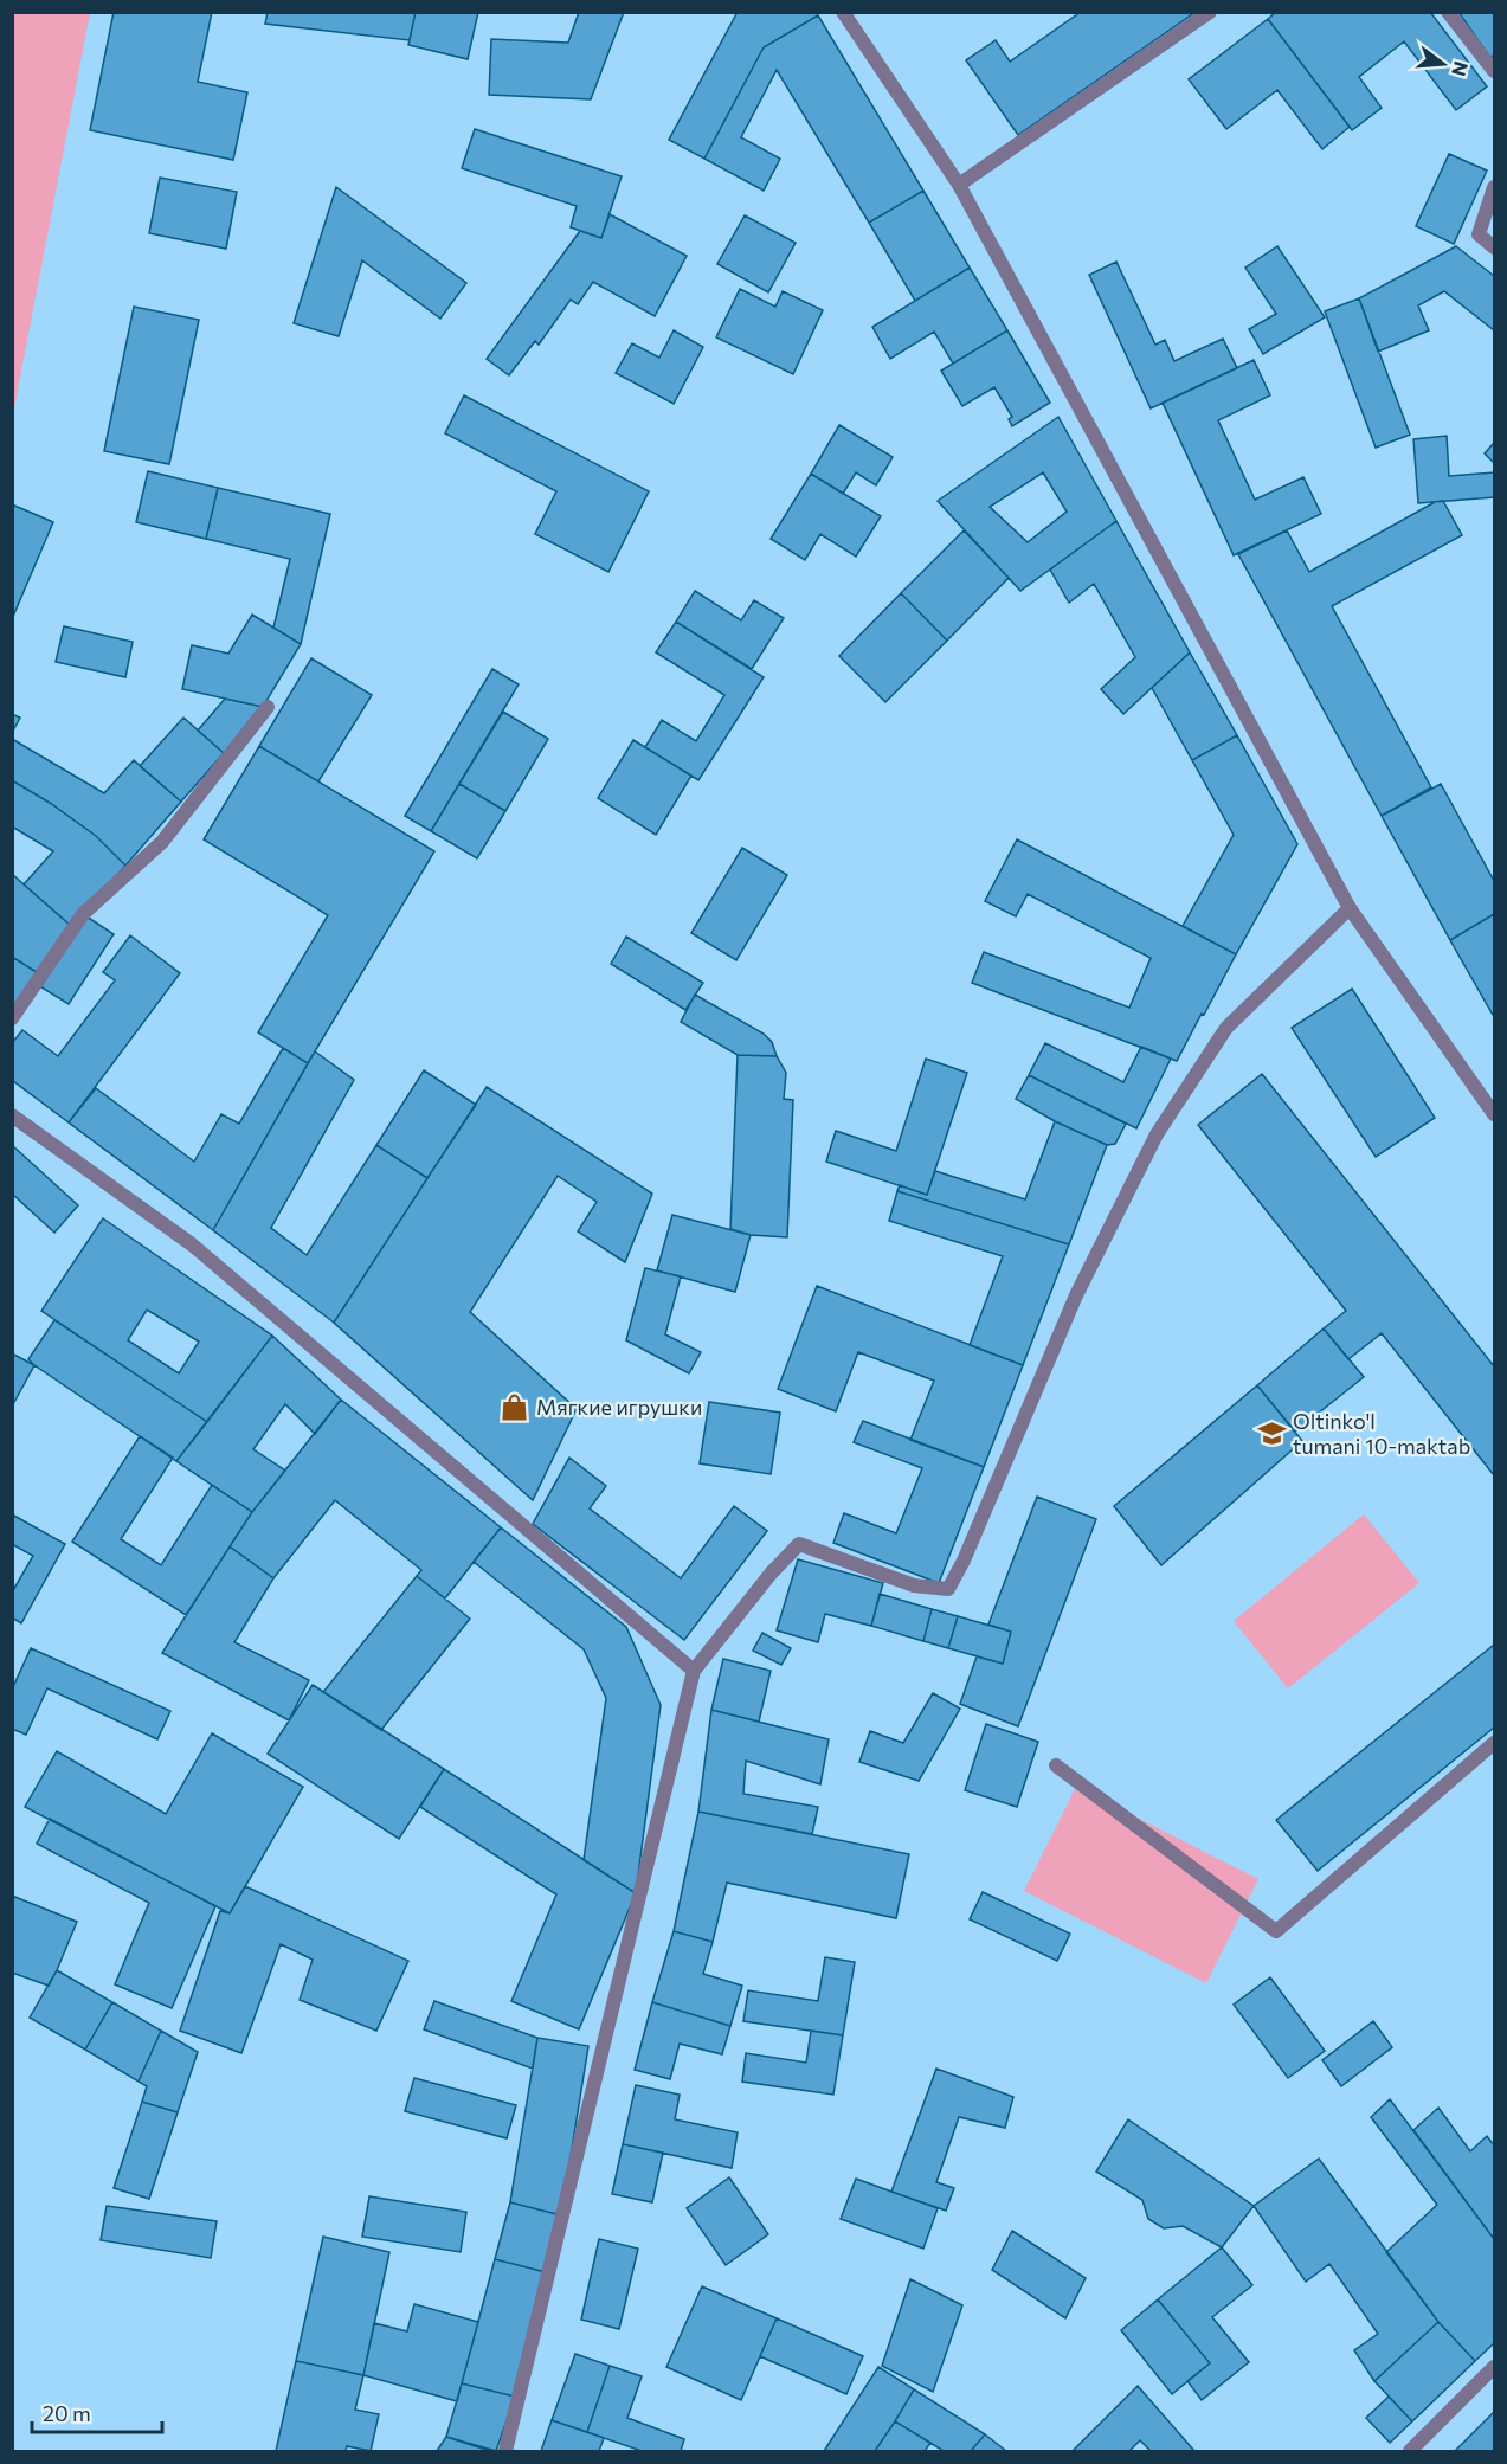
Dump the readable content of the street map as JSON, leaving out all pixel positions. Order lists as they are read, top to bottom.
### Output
{
  "places": {
    "shop": ["Мягкие игрушки"],
    "school or university": ["Oltinko'l tumani 10-maktab"]
  },
  "scale_bar": "20 m",
  "north": "right"
}
